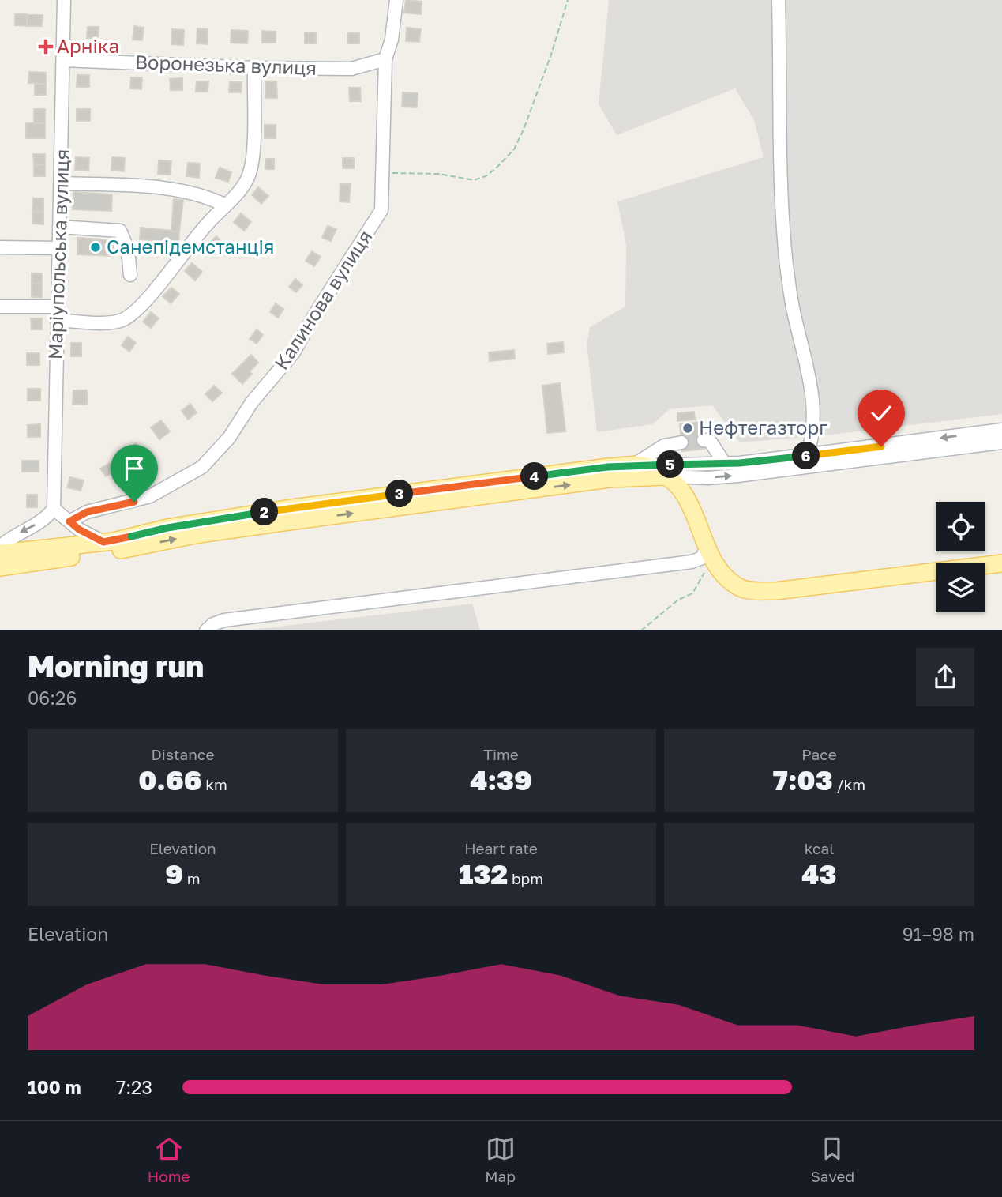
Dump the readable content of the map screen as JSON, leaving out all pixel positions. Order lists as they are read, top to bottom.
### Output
{
  "streets": {
    "street": ["Воронезька вулиця", "Маріупольська вулиця", "Калинова вулиця"]
  },
  "crossings": [
    ["Воронезька вулиця", "Маріупольська вулиця"],
    ["Воронезька вулиця", "Калинова вулиця"]
  ],
  "places": {
    "health": ["Арніка"],
    "other": ["Санепідемстанція", "Нефтегазторг"]
  },
  "page": {
    "pins": [
      "6",
      "5",
      "4",
      "3",
      "2"
    ],
    "heading": ["Morning run", "06:26"],
    "stats": [
      ["Distance", "0.66 km"],
      ["Time", "4:39"],
      ["Pace", "7:03 /km"],
      ["Elevation", "9 m"],
      ["Heart rate", "132 bpm"],
      ["kcal", "43"]
    ],
    "chart": ["Elevation", "91–98 m"],
    "list": [
      {
        "name": "100 m",
        "note": "7:23"
      }
    ],
    "tabs": ["Home", "Map", "Saved"]
  }
}
